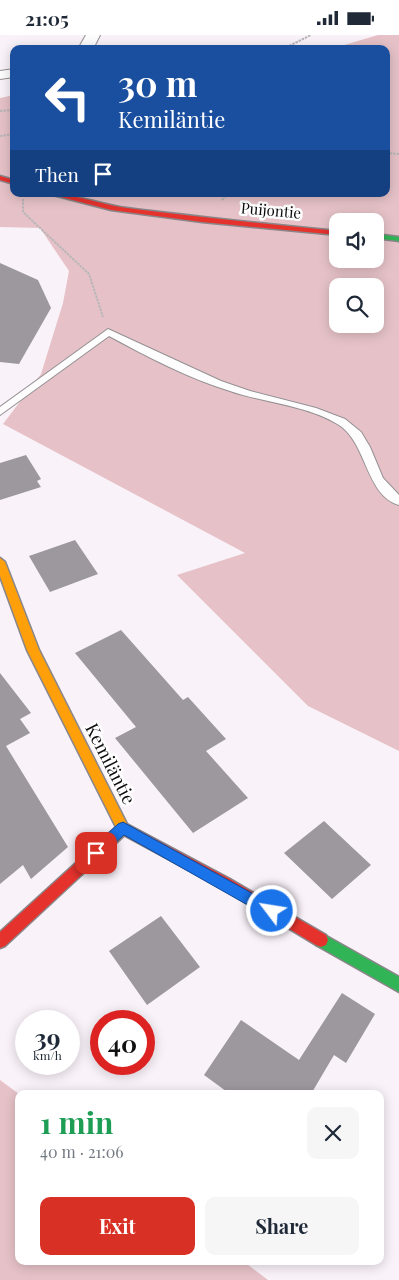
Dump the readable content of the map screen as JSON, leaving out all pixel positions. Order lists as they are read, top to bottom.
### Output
{
  "streets": {
    "street": ["Puijontie", "Kemiläntie"]
  },
  "page": {
    "status": "21:05",
    "turn": ["30 m", "Kemiläntie"],
    "then": "Then",
    "speed": "39 km/h",
    "limit": "40",
    "heading": ["1 min", "40 m · 21:06"],
    "buttons": ["Exit", "Share"]
  }
}
